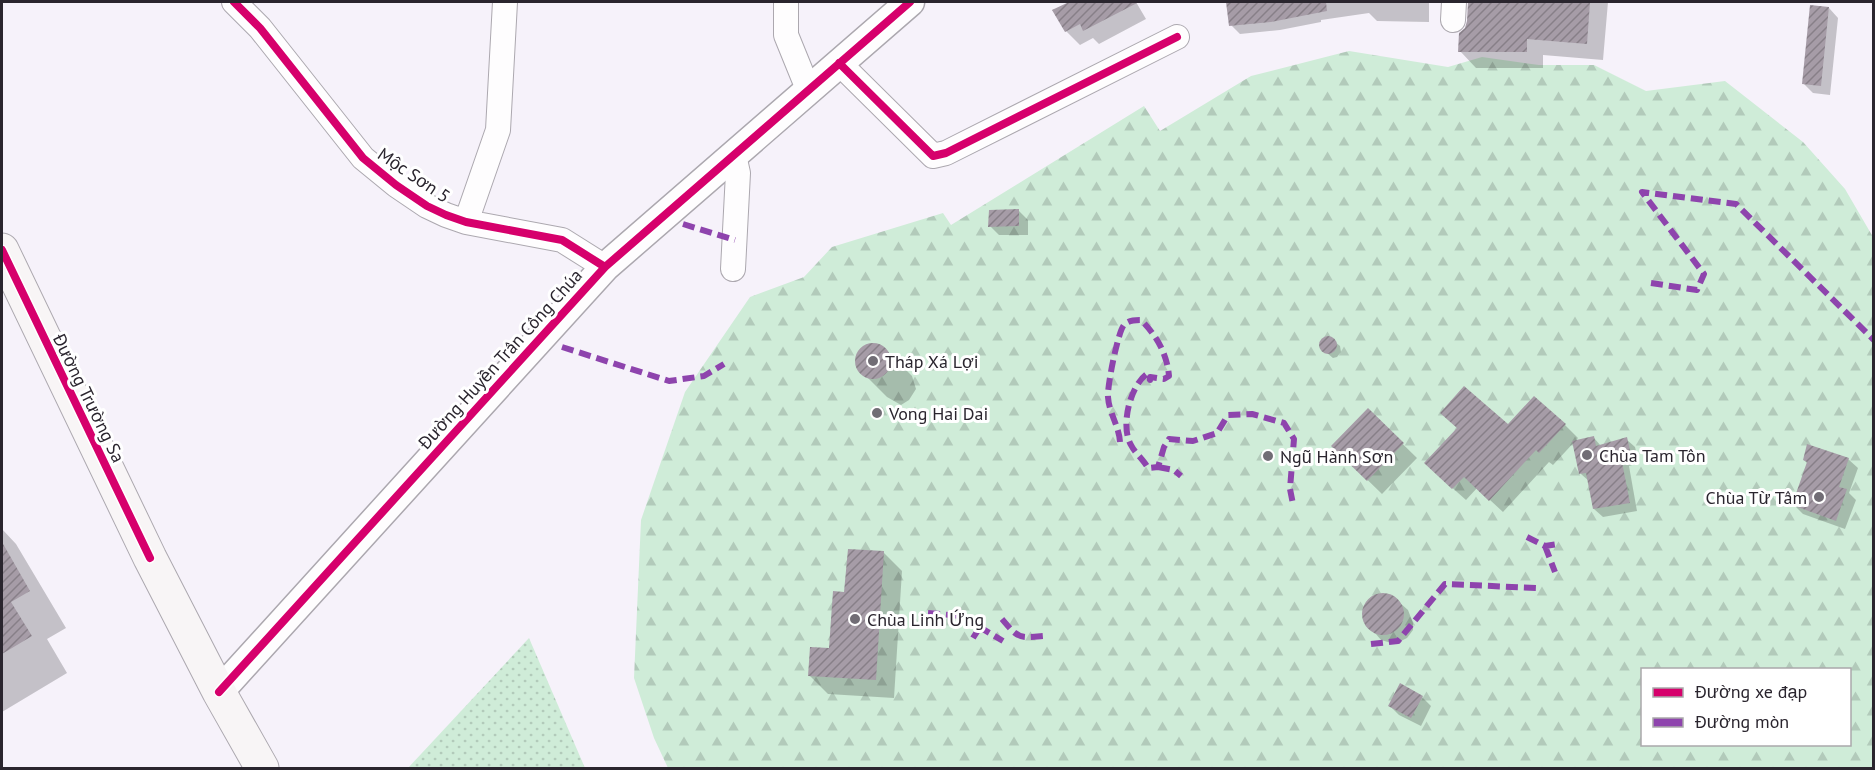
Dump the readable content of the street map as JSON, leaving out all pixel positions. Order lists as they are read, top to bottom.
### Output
{
  "streets": {
    "main road": ["Đường Trường Sa"],
    "street": ["Mộc Sơn 5", "Đường Huyền Trân Công Chúa"]
  },
  "crossings": [
    ["Mộc Sơn 5", "Đường Huyền Trân Công Chúa"],
    ["Đường Huyền Trân Công Chúa", "Đường Trường Sa"]
  ],
  "places": [
    "Tháp Xá Lợi",
    "Vong Hai Dai",
    "Chùa Tam Tôn",
    "Ngũ Hành Sơn",
    "Chùa Từ Tâm",
    "Chùa Linh Ứng"
  ],
  "legend": ["Đường xe đạp", "Đường mòn"]
}
